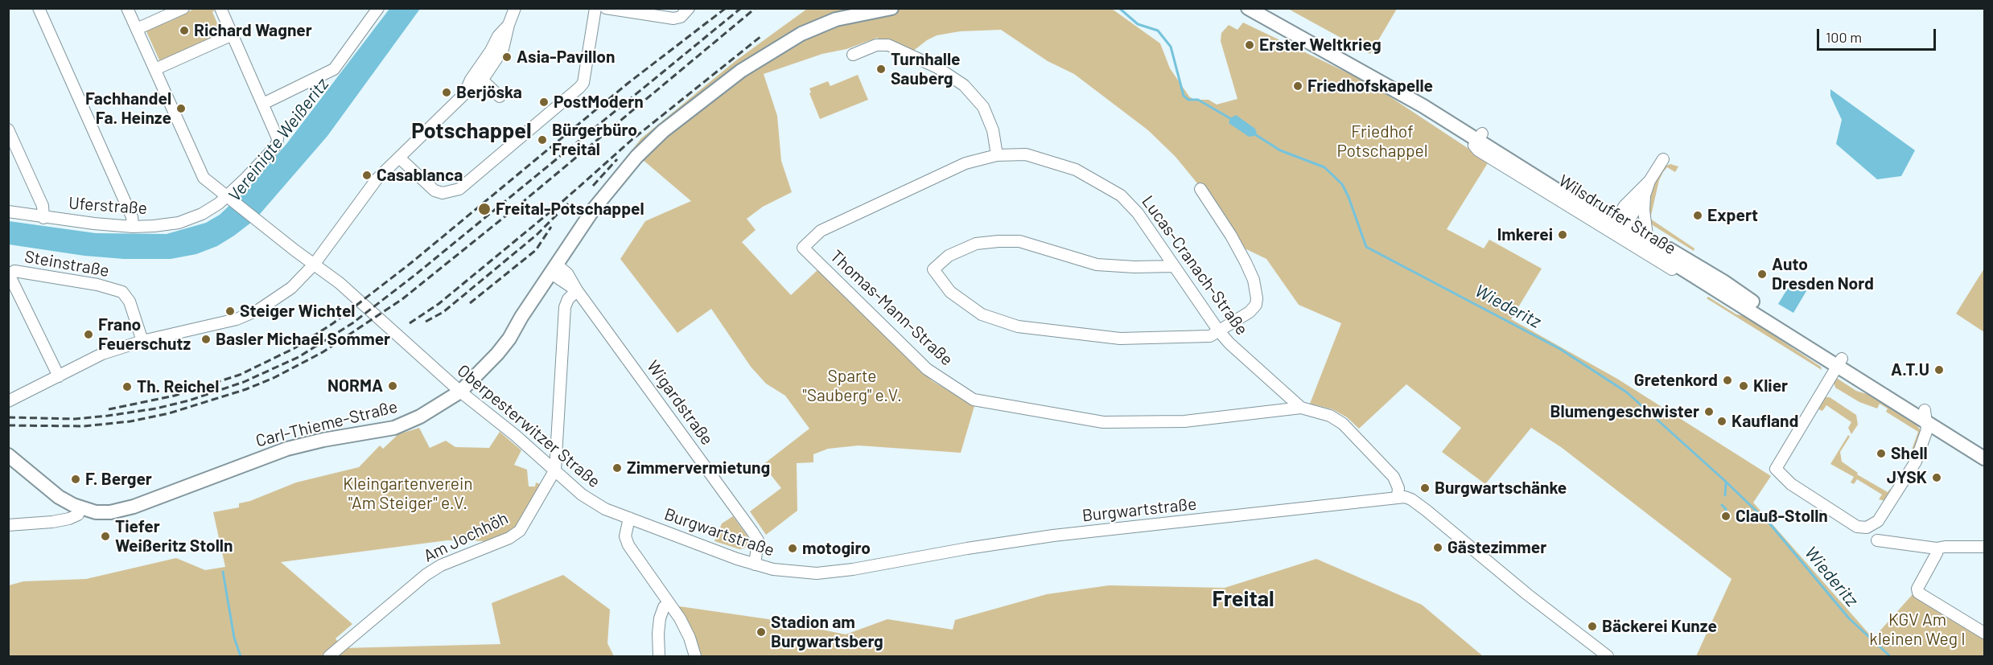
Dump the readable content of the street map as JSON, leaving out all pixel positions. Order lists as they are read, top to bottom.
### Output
{
  "streets": {
    "main road": ["Wilsdruffer Straße", "Carl-Thieme-Straße"],
    "street": [
      "Uferstraße",
      "Steinstraße",
      "Lucas-Cranach-Straße",
      "Thomas-Mann-Straße",
      "Wigardstraße",
      "Oberpesterwitzer Straße",
      "Burgwartstraße",
      "Am Jochhöh"
    ]
  },
  "crossings": [
    ["Uferstraße", "Oberpesterwitzer Straße"],
    ["Lucas-Cranach-Straße", "Thomas-Mann-Straße"],
    ["Lucas-Cranach-Straße", "Burgwartstraße"],
    ["Wigardstraße", "Carl-Thieme-Straße"],
    ["Wigardstraße", "Burgwartstraße"],
    ["Carl-Thieme-Straße", "Oberpesterwitzer Straße"],
    ["Oberpesterwitzer Straße", "Burgwartstraße"],
    ["Oberpesterwitzer Straße", "Am Jochhöh"]
  ],
  "districts": ["Potschappel", "Freital"],
  "water": ["Vereinigte Weißeritz", "Wiederitz"],
  "parks": [
    "Friedhof Potschappel",
    "Sparte \"Sauberg\" e.V.",
    "Kleingartenverein \"Am Steiger\" e.V.",
    "KGV Am kleinen Weg I"
  ],
  "places": [
    "Richard Wagner",
    "Erster Weltkrieg",
    "Asia-Pavillon",
    "Turnhalle Sauberg",
    "Friedhofskapelle",
    "Berjöska",
    "PostModern",
    "Fachhandel Fa. Heinze",
    "Bürgerbüro Freital",
    "Casablanca",
    "Freital-Potschappel",
    "Expert",
    "Imkerei",
    "Auto Dresden Nord",
    "Steiger Wichtel",
    "Frano Feuerschutz",
    "Basler Michael Sommer",
    "A.T.U",
    "Gretenkord",
    "NORMA",
    "Klier",
    "Th. Reichel",
    "Blumengeschwister",
    "Kaufland",
    "Shell",
    "Zimmervermietung",
    "JYSK",
    "F. Berger",
    "Burgwartschänke",
    "Clauß-Stolln",
    "Tiefer Weißeritz Stolln",
    "Gästezimmer",
    "motogiro",
    "Bäckerei Kunze",
    "Stadion am Burgwartsberg"
  ],
  "scale_bar": "100 m"
}
